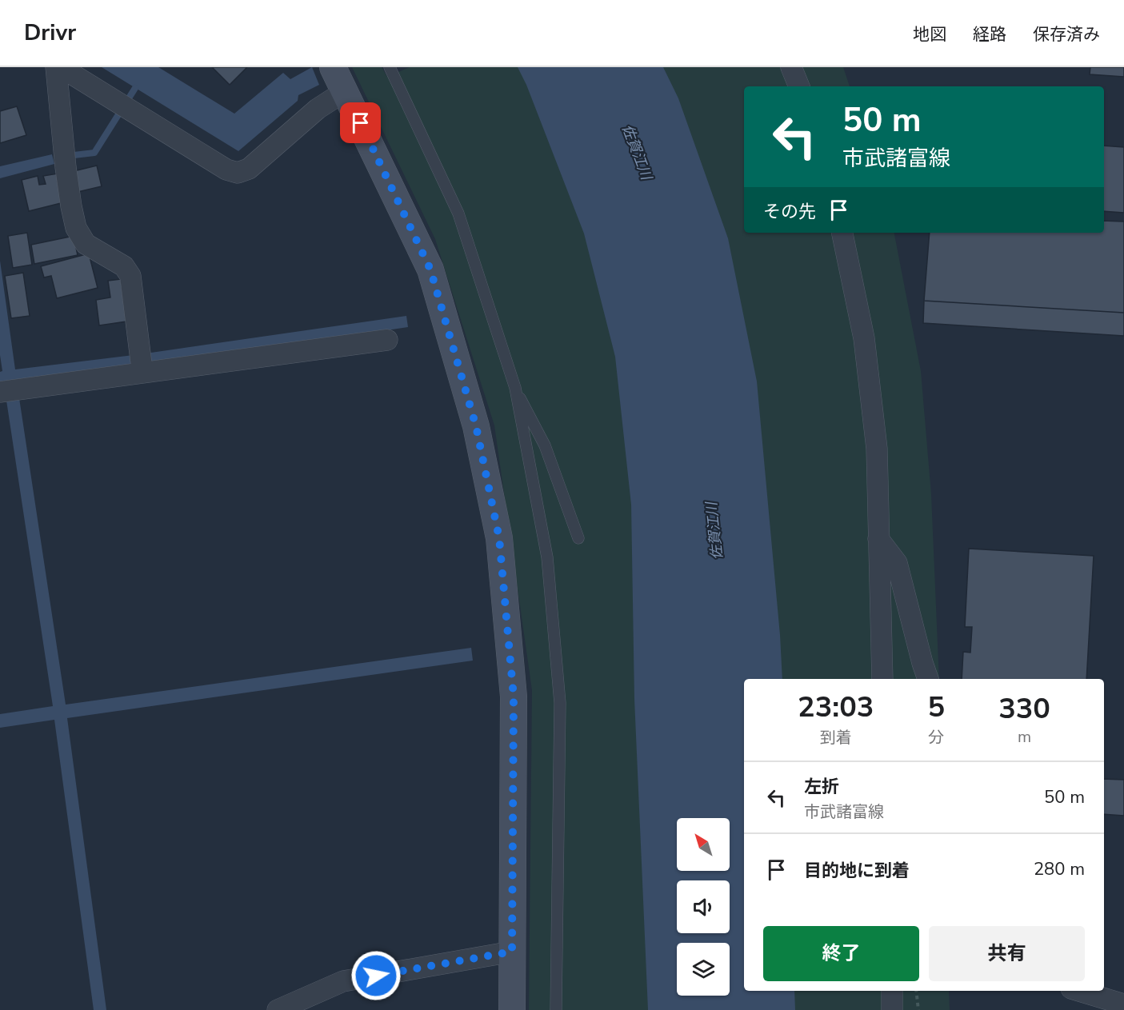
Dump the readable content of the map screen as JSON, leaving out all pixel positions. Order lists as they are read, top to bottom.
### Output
{
  "water": ["佐賀江川"],
  "north": "top left",
  "page": {
    "header": "Drivr",
    "nav": ["地図", "経路", "保存済み"],
    "turn": ["50 m", "市武諸富線"],
    "then": "その先",
    "eta": [
      "23:03",
      "到着",
      "5",
      "分",
      "330",
      "m"
    ],
    "list": [
      {
        "name": "左折",
        "note": "市武諸富線",
        "value": "50 m"
      },
      {
        "name": "目的地に到着",
        "value": "280 m"
      }
    ],
    "buttons": ["終了", "共有"]
  }
}
